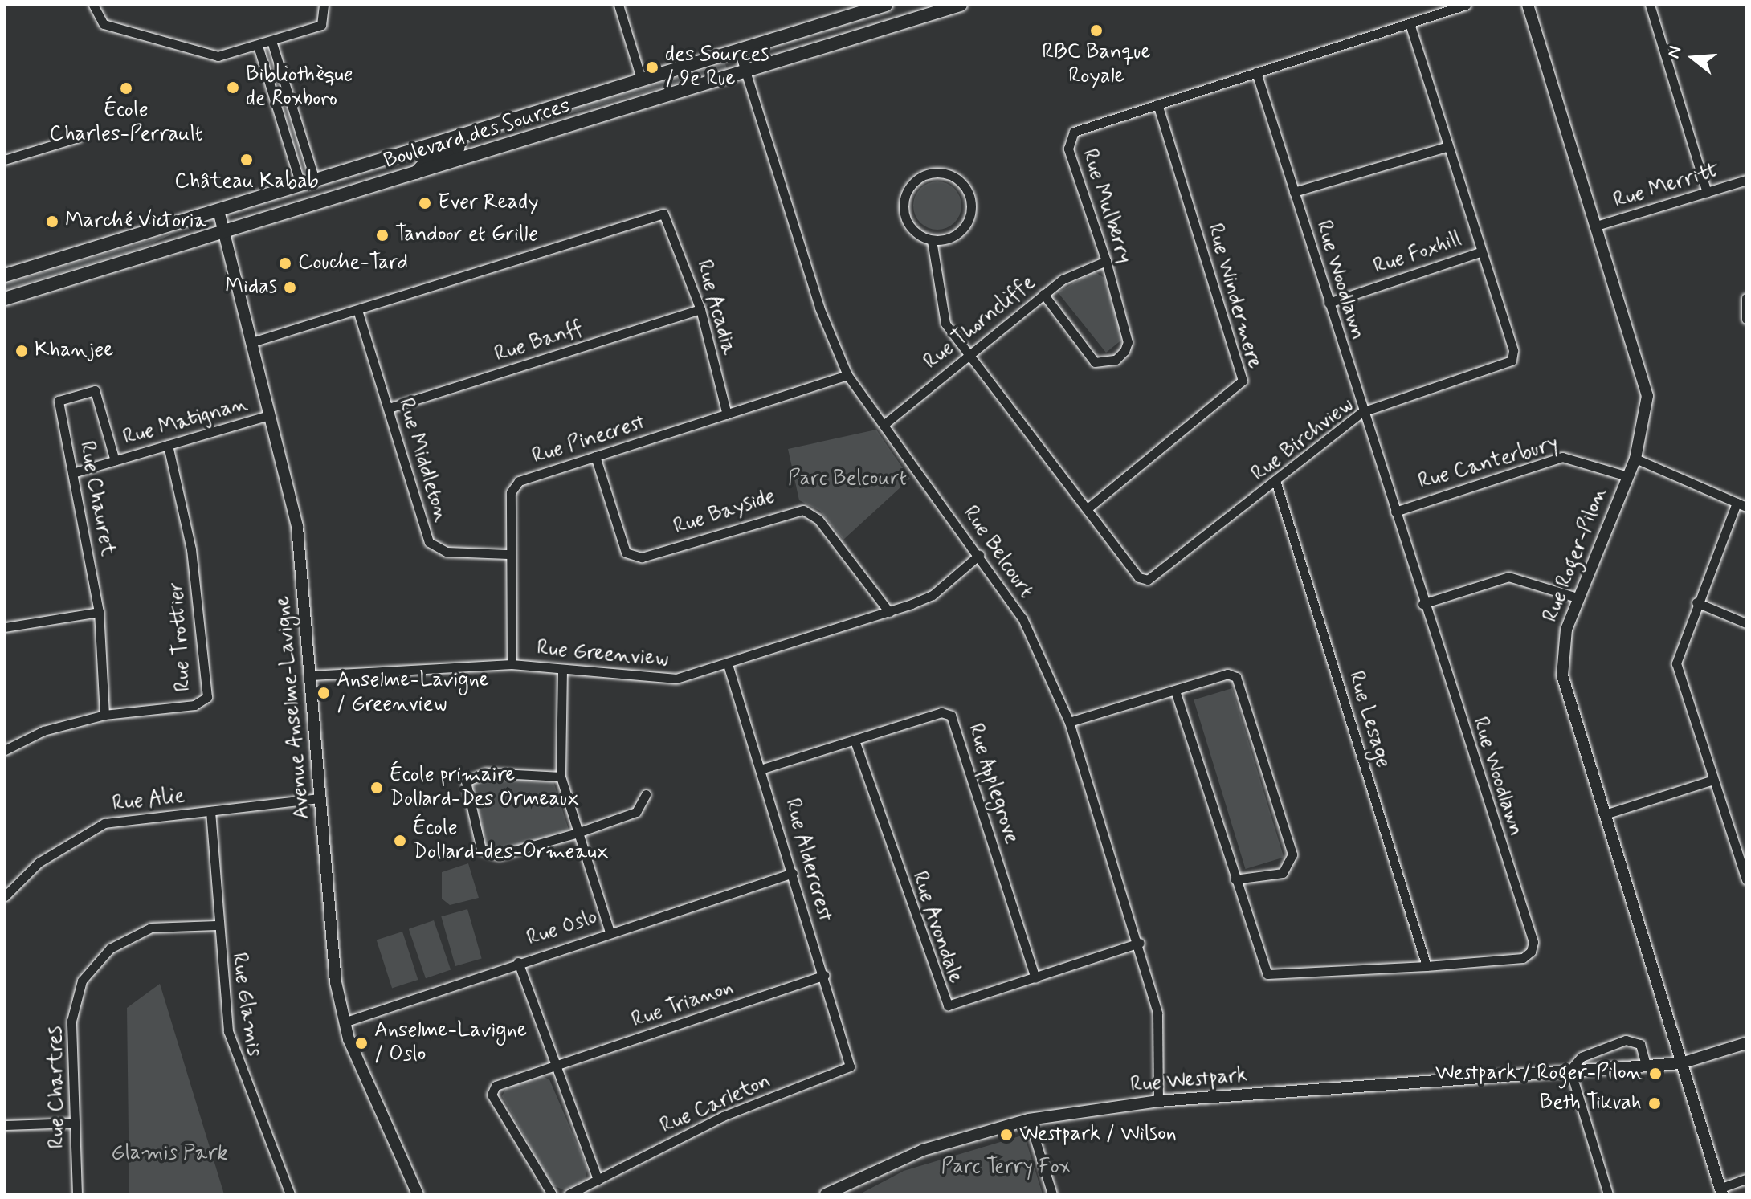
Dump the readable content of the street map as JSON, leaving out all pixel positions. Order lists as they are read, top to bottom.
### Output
{
  "streets": {
    "main road": ["Boulevard des Sources"],
    "street": [
      "Rue Merritt",
      "Rue Mulberry",
      "Rue Foxhill",
      "Rue Woodlawn",
      "Rue Windermere",
      "Rue Acadia",
      "Rue Thorncliffe",
      "Rue Banff",
      "Rue Matignan",
      "Rue Pinecrest",
      "Rue Birchview",
      "Rue Middleton",
      "Rue Canterbury",
      "Rue Chauret",
      "Rue Bayside",
      "Rue Belcourt",
      "Rue Roger-Pilon",
      "Rue Trottier",
      "Rue Greenview",
      "Avenue Anselme-Lavigne",
      "Rue Lesage",
      "Rue Applegrove",
      "Rue Alie",
      "Rue Aldercrest",
      "Rue Avondale",
      "Rue Oslo",
      "Rue Glamis",
      "Rue Trianon",
      "Rue Westpark",
      "Rue Chartres",
      "Rue Carleton"
    ]
  },
  "crossings": [
    ["Boulevard des Sources", "Rue Belcourt"],
    ["Boulevard des Sources", "Avenue Anselme-Lavigne"],
    ["Rue Merritt", "Rue Roger-Pilon"],
    ["Rue Mulberry", "Rue Woodlawn"],
    ["Rue Mulberry", "Rue Windermere"],
    ["Rue Mulberry", "Rue Thorncliffe"],
    ["Rue Mulberry", "Rue Birchview"],
    ["Rue Foxhill", "Rue Woodlawn"],
    ["Rue Foxhill", "Rue Birchview"],
    ["Rue Woodlawn", "Rue Birchview"],
    ["Rue Woodlawn", "Rue Canterbury"],
    ["Rue Woodlawn", "Rue Lesage"],
    ["Rue Windermere", "Rue Birchview"],
    ["Rue Acadia", "Rue Banff"],
    ["Rue Acadia", "Rue Pinecrest"],
    ["Rue Acadia", "Rue Middleton"],
    ["Rue Thorncliffe", "Rue Birchview"],
    ["Rue Thorncliffe", "Rue Belcourt"],
    ["Rue Banff", "Rue Middleton"],
    ["Rue Matignan", "Rue Chauret"],
    ["Rue Matignan", "Rue Trottier"],
    ["Rue Matignan", "Avenue Anselme-Lavigne"],
    ["Rue Pinecrest", "Rue Middleton"],
    ["Rue Pinecrest", "Rue Bayside"],
    ["Rue Pinecrest", "Rue Belcourt"],
    ["Rue Pinecrest", "Rue Greenview"],
    ["Rue Birchview", "Rue Lesage"],
    ["Rue Canterbury", "Rue Roger-Pilon"],
    ["Rue Chauret", "Rue Trottier"],
    ["Rue Bayside", "Rue Greenview"],
    ["Rue Belcourt", "Rue Greenview"],
    ["Rue Belcourt", "Rue Avondale"],
    ["Rue Belcourt", "Rue Westpark"],
    ["Rue Roger-Pilon", "Rue Westpark"],
    ["Rue Greenview", "Avenue Anselme-Lavigne"],
    ["Rue Greenview", "Rue Aldercrest"],
    ["Avenue Anselme-Lavigne", "Rue Alie"],
    ["Avenue Anselme-Lavigne", "Rue Oslo"],
    ["Rue Applegrove", "Rue Aldercrest"],
    ["Rue Applegrove", "Rue Avondale"],
    ["Rue Alie", "Rue Glamis"],
    ["Rue Aldercrest", "Rue Oslo"],
    ["Rue Aldercrest", "Rue Trianon"],
    ["Rue Aldercrest", "Rue Carleton"],
    ["Rue Glamis", "Rue Chartres"]
  ],
  "parks": ["Parc Belcourt", "Glamis Park", "Parc Terry Fox"],
  "places": [
    "RBC Banque Royale",
    "des Sources / 9e Rue",
    "Bibliothèque de Roxboro",
    "École Charles-Perrault",
    "Château Kabab",
    "Ever Ready",
    "Marché Victoria",
    "Tandoor et Grille",
    "Couche-Tard",
    "Midas",
    "Khanjee",
    "Anselme-Lavigne / Greenview",
    "École primaire Dollard-Des Ormeaux",
    "École Dollard-des-Ormeaux",
    "Anselme-Lavigne / Oslo",
    "Westpark / Roger-Pilon",
    "Beth Tikvah",
    "Westpark / Wilson"
  ],
  "north": "left"
}
